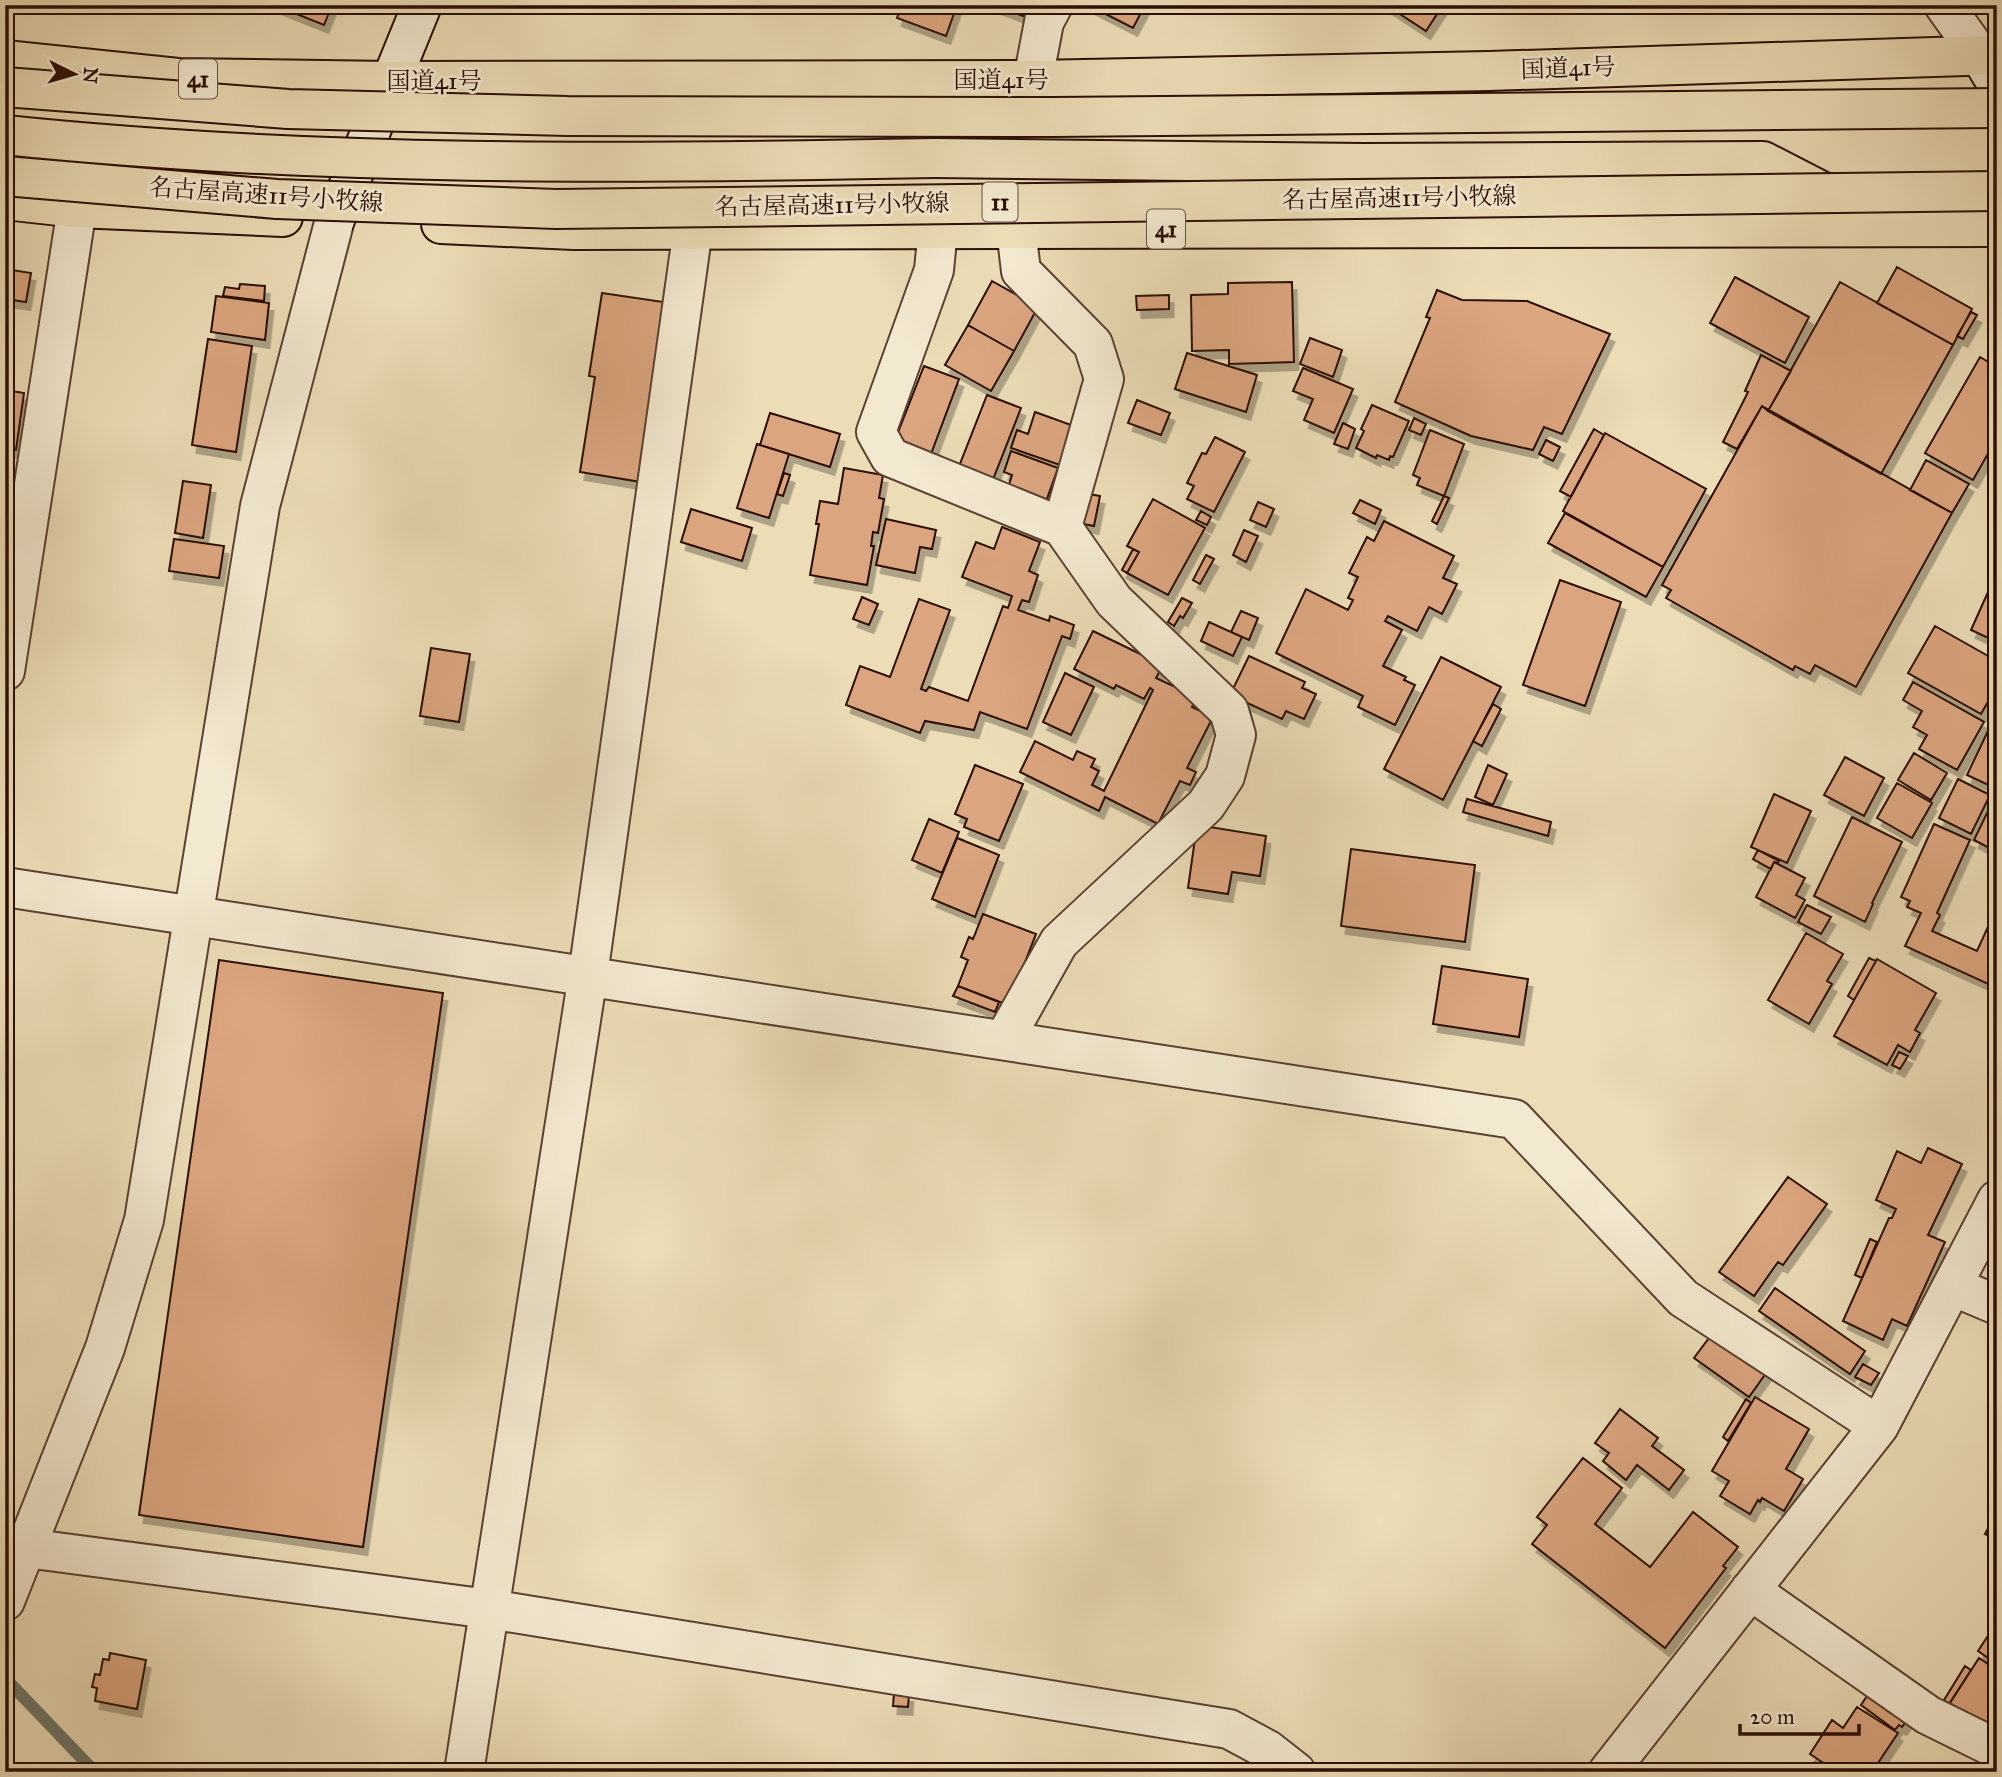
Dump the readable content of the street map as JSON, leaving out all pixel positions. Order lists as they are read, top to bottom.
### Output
{
  "streets": {
    "highway": [
      "国道41号",
      "41",
      "名古屋高速11号小牧線",
      "11"
    ]
  },
  "scale_bar": "20 m",
  "north": "right"
}
